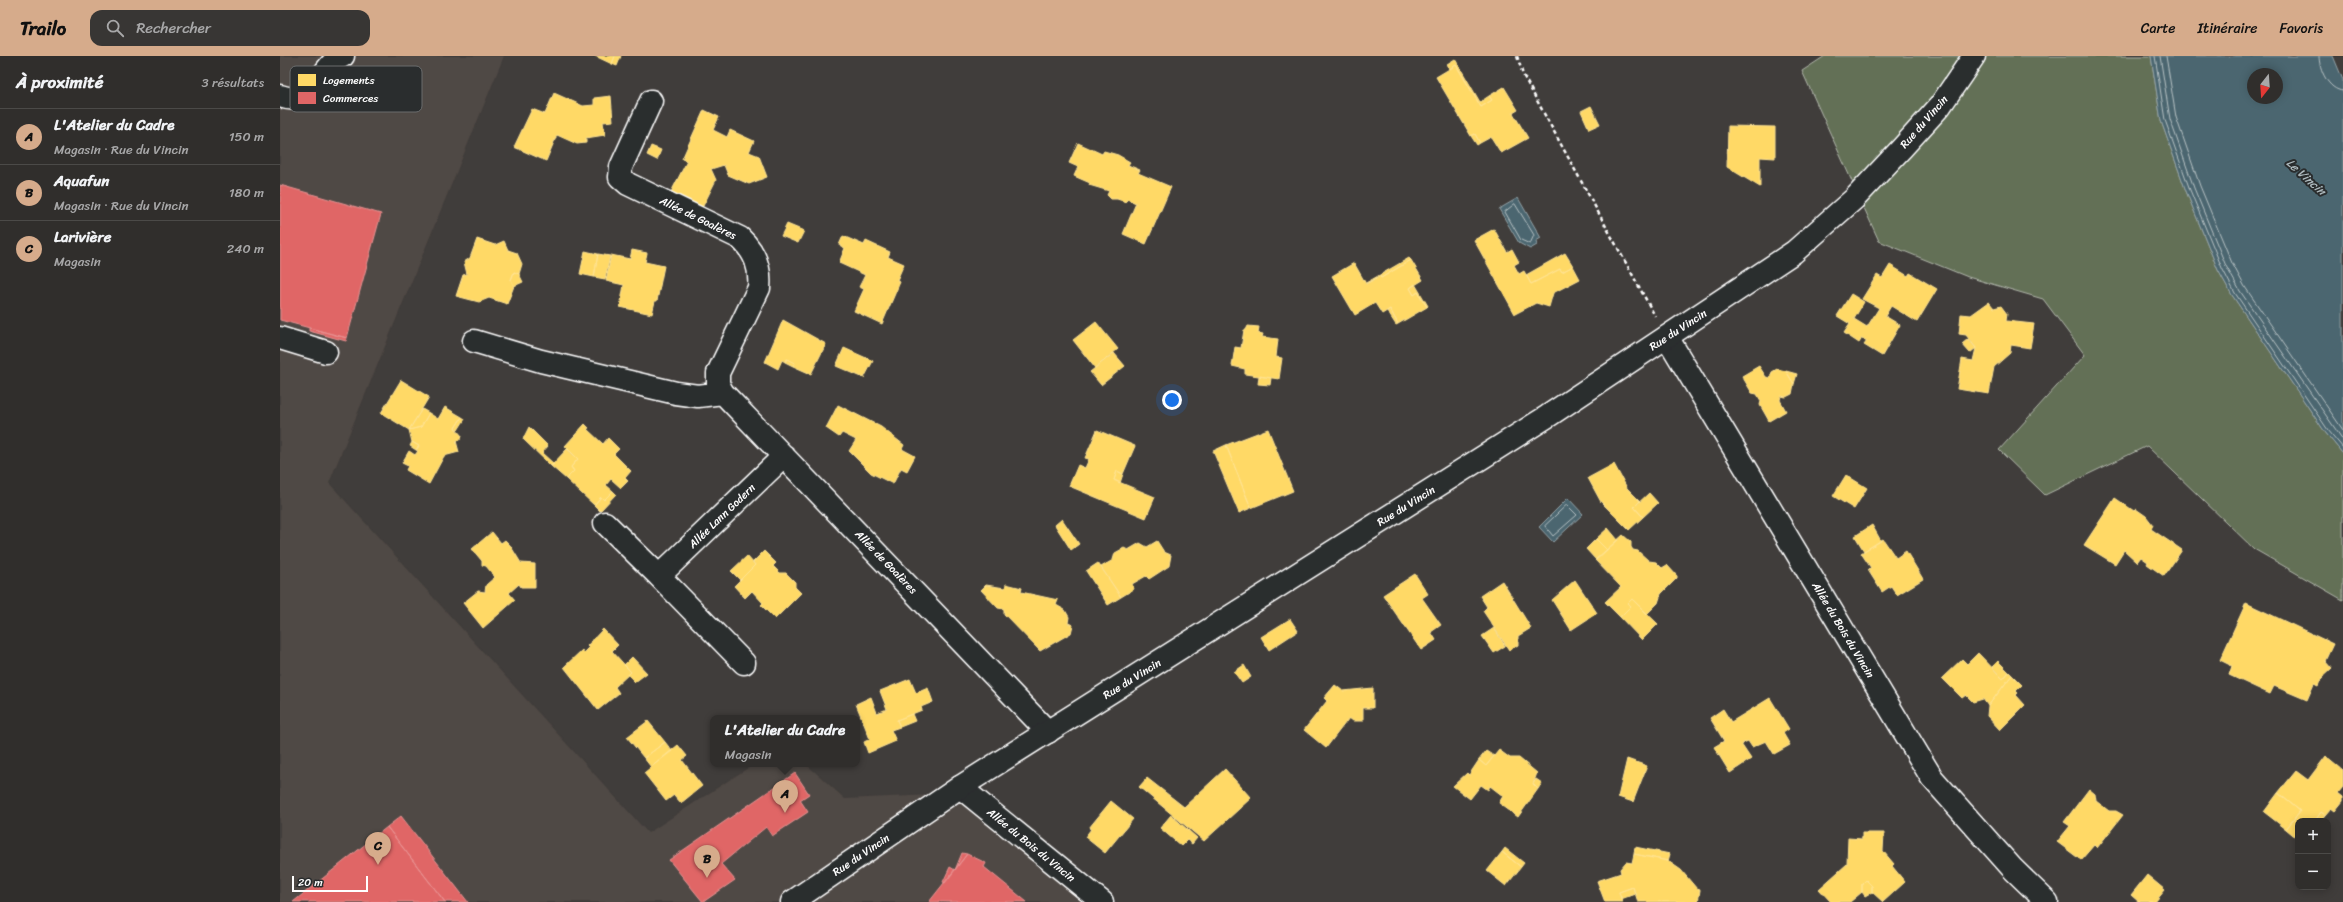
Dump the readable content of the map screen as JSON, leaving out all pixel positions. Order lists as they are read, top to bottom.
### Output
{
  "streets": {
    "street": [
      "Rue du Vincin",
      "Allée de Goalères",
      "Allée Lann Godern",
      "Allée du Bois du Vincin"
    ]
  },
  "crossings": [
    ["Rue du Vincin", "Allée de Goalères"],
    ["Rue du Vincin", "Allée du Bois du Vincin"],
    ["Allée de Goalères", "Allée Lann Godern"]
  ],
  "water": ["Le Vincin"],
  "legend": ["Logements", "Commerces"],
  "scale_bar": "20 m",
  "north": "bottom",
  "page": {
    "header": "Trailo",
    "search": "Rechercher",
    "nav": ["Carte", "Itinéraire", "Favoris"],
    "heading": ["À proximité", "3 résultats"],
    "list": [
      {
        "mark": "A",
        "name": "L'Atelier du Cadre",
        "note": "Magasin · Rue du Vincin",
        "value": "150 m"
      },
      {
        "mark": "B",
        "name": "Aquafun",
        "note": "Magasin · Rue du Vincin",
        "value": "180 m"
      },
      {
        "mark": "C",
        "name": "Larivière",
        "note": "Magasin",
        "value": "240 m"
      }
    ],
    "popup": ["L'Atelier du Cadre", "Magasin"],
    "pins": ["A", "C", "B"],
    "map_buttons": ["+", "−"],
    "scale": "20 m"
  }
}
